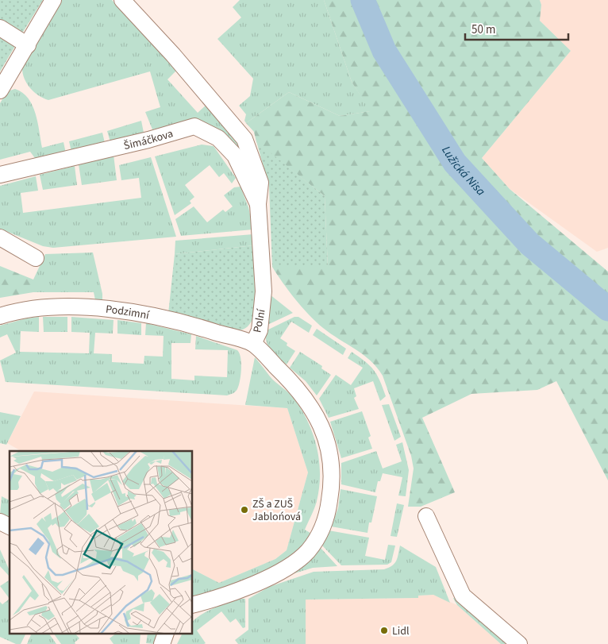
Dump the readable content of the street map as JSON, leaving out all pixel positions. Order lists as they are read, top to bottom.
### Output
{
  "streets": {
    "street": ["Šimáčkova", "Podzimní", "Polní"]
  },
  "crossings": [
    ["Šimáčkova", "Polní"],
    ["Podzimní", "Polní"]
  ],
  "water": ["Lužická Nisa"],
  "places": ["ZŠ a ZUŠ Jablońová", "Lidl"],
  "scale_bar": "50 m"
}
